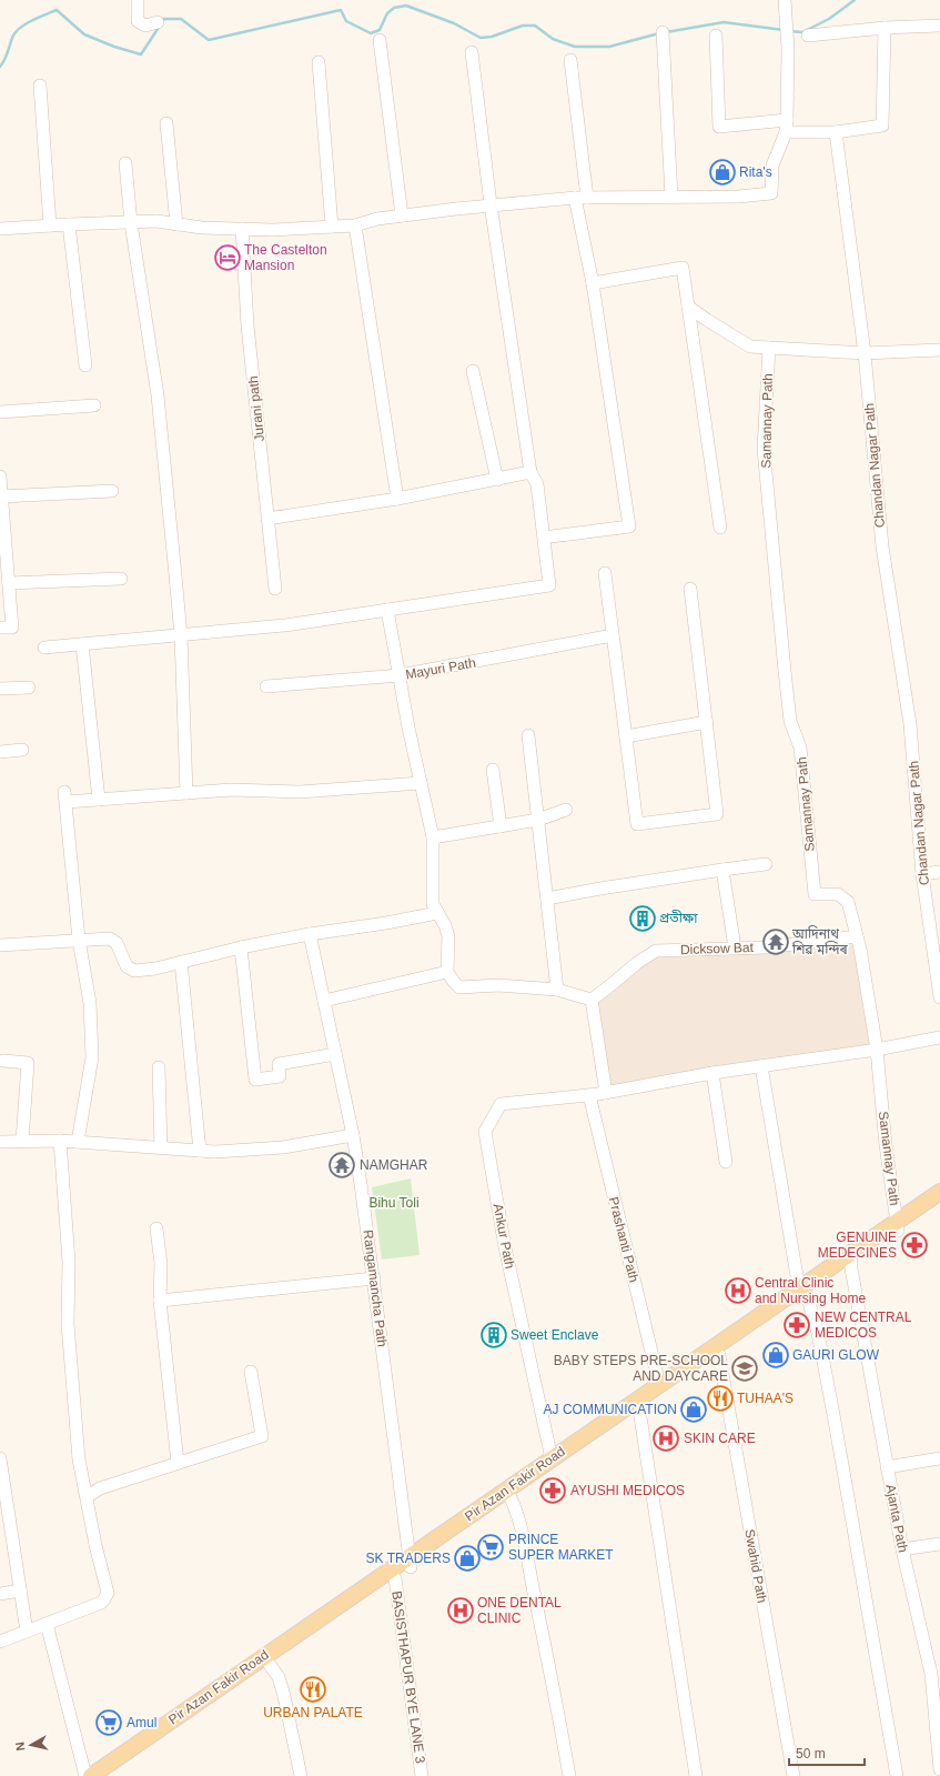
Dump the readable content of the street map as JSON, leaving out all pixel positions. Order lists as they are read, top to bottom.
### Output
{
  "streets": {
    "main road": ["Pir Azan Fakir Road"],
    "street": [
      "Jurani path",
      "Samannay Path",
      "Chandan Nagar Path",
      "Mayuri Path",
      "Dicksow Bat",
      "Ankur Path",
      "Prashanti Path",
      "Rangamancha Path",
      "Ajanta Path",
      "Swahid Path",
      "BASISTHAPUR BYE LANE 3"
    ]
  },
  "crossings": [
    ["Samannay Path", "Dicksow Bat"],
    ["Samannay Path", "Pir Azan Fakir Road"],
    ["Ankur Path", "Prashanti Path"],
    ["Ankur Path", "Pir Azan Fakir Road"],
    ["Prashanti Path", "Pir Azan Fakir Road"],
    ["Rangamancha Path", "Pir Azan Fakir Road"],
    ["Pir Azan Fakir Road", "Ajanta Path"],
    ["Pir Azan Fakir Road", "Swahid Path"],
    ["Pir Azan Fakir Road", "BASISTHAPUR BYE LANE 3"]
  ],
  "parks": ["Bihu Toli"],
  "places": {
    "shop": [
      "Rita's",
      "GAURI GLOW",
      "AJ COMMUNICATION",
      "SK TRADERS"
    ],
    "hotel": ["The Castelton Mansion"],
    "building": ["প্রতীক্ষা", "Sweet Enclave"],
    "temple": ["আদিনাথ শিৱ মন্দিৰ", "NAMGHAR"],
    "pharmacy": ["GENUINE MEDECINES", "NEW CENTRAL MEDICOS", "AYUSHI MEDICOS"],
    "hospital": ["Central Clinic and Nursing Home", "SKIN CARE", "ONE DENTAL CLINIC"],
    "school or university": ["BABY STEPS PRE-SCHOOL AND DAYCARE"],
    "restaurant": ["TUHAA'S", "URBAN PALATE"],
    "supermarket": ["PRINCE SUPER MARKET", "Amul"]
  },
  "scale_bar": "50 m",
  "north": "left"
}
